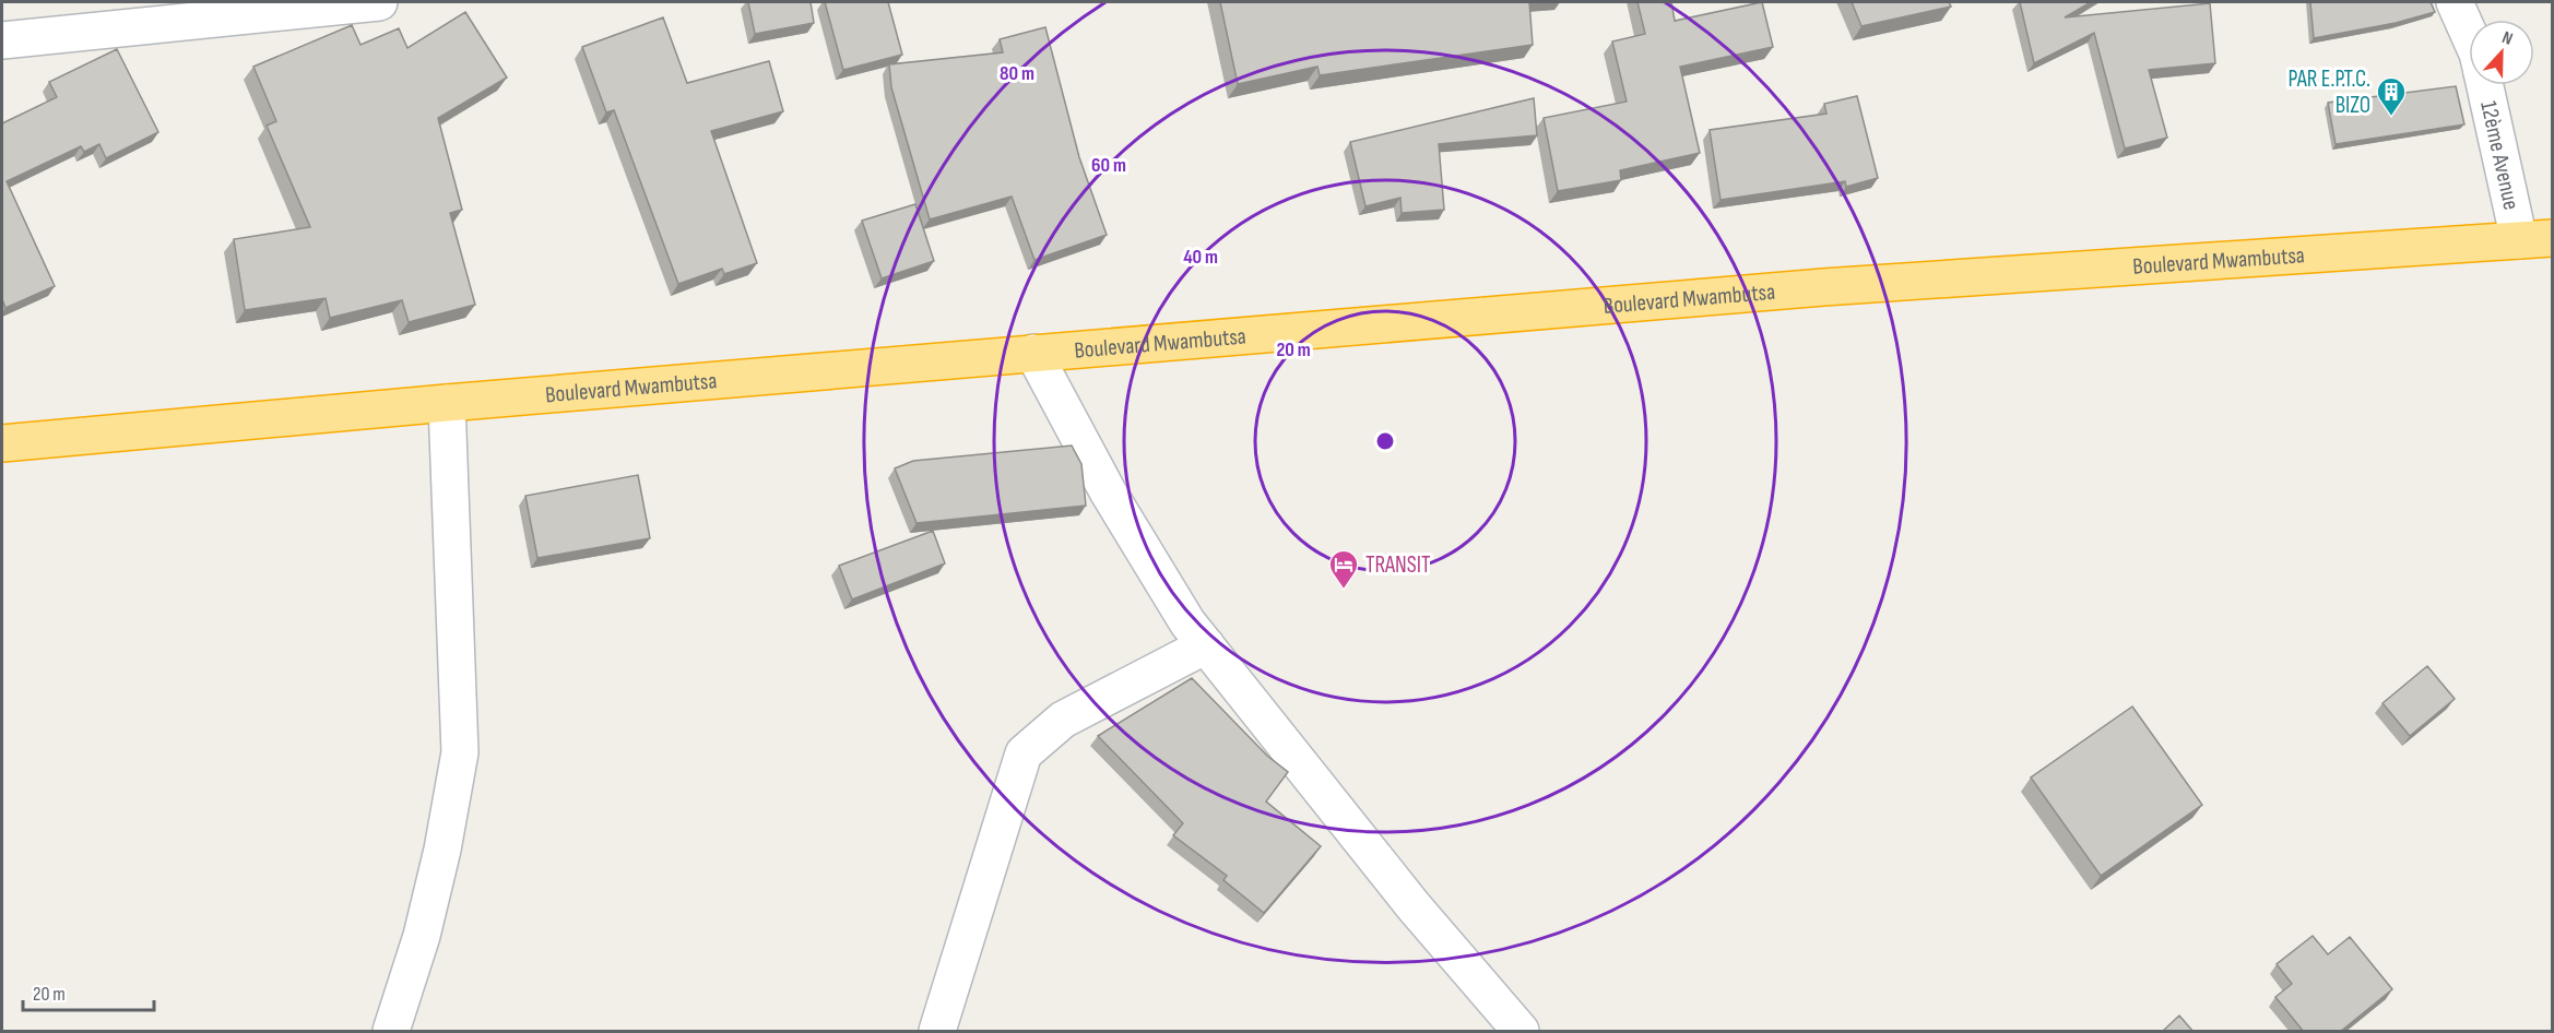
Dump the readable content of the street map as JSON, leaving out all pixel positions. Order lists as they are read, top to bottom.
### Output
{
  "streets": {
    "highway": ["Boulevard Mwambutsa"],
    "street": ["12ème Avenue"]
  },
  "crossings": [
    ["12ème Avenue", "Boulevard Mwambutsa"]
  ],
  "places": {
    "building": ["PAR E.P.T.C. BIZO"],
    "hotel": ["TRANSIT"]
  },
  "scale_bar": "20 m",
  "north": "top",
  "rings": [
    "80 m",
    "60 m",
    "40 m",
    "20 m"
  ]
}
